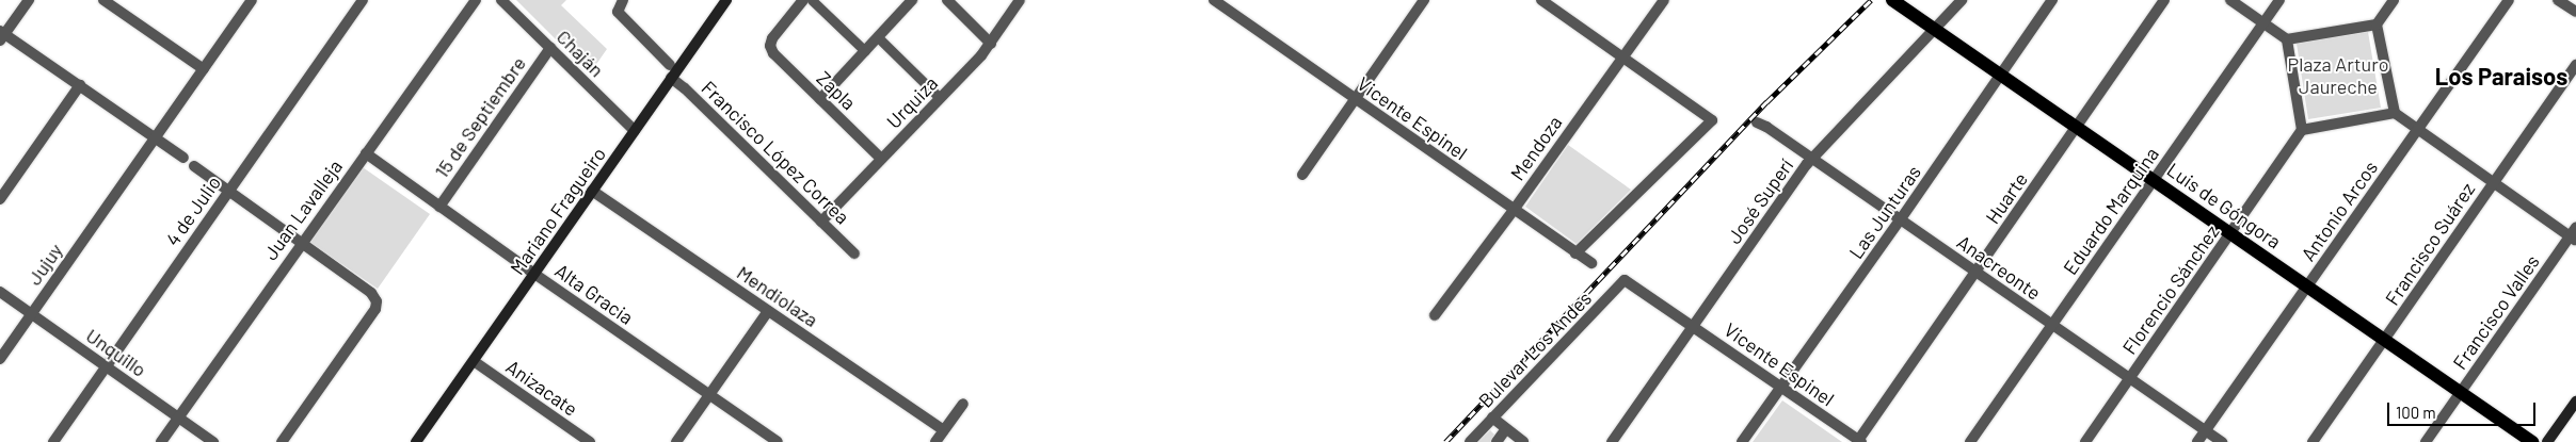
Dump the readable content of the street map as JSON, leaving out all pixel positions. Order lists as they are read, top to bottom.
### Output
{
  "streets": {
    "main road": ["Luis de Góngora", "Mariano Fragueiro"],
    "street": [
      "Chaján",
      "Zapla",
      "Urquiza",
      "15 de Septiembre",
      "Vicente Espinel",
      "Mendoza",
      "Francisco López Correa",
      "Huarte",
      "José Superí",
      "Juan Lavalleja",
      "4 de Julio",
      "Eduardo Marquina",
      "Antonio Arcos",
      "Las Junturas",
      "Francisco Suárez",
      "Jujuy",
      "Anacreonte",
      "Florencio Sánchez",
      "Alta Gracia",
      "Mendiolaza",
      "Francisco Valles",
      "Bulevar Los Andes",
      "Unquillo",
      "Anizacate"
    ]
  },
  "crossings": [
    ["Chaján", "15 de Septiembre"],
    ["Chaján", "Mariano Fragueiro"],
    ["Zapla", "Urquiza"],
    ["Urquiza", "Francisco López Correa"],
    ["15 de Septiembre", "Alta Gracia"],
    ["Vicente Espinel", "Mendoza"],
    ["Vicente Espinel", "Huarte"],
    ["Vicente Espinel", "José Superí"],
    ["Vicente Espinel", "Las Junturas"],
    ["Vicente Espinel", "Bulevar Los Andes"],
    ["Francisco López Correa", "Mariano Fragueiro"],
    ["Huarte", "Luis de Góngora"],
    ["Huarte", "Anacreonte"],
    ["José Superí", "Luis de Góngora"],
    ["José Superí", "Anacreonte"],
    ["Luis de Góngora", "Eduardo Marquina"],
    ["Luis de Góngora", "Antonio Arcos"],
    ["Luis de Góngora", "Las Junturas"],
    ["Luis de Góngora", "Francisco Suárez"],
    ["Luis de Góngora", "Florencio Sánchez"],
    ["Luis de Góngora", "Francisco Valles"],
    ["Juan Lavalleja", "Alta Gracia"],
    ["Juan Lavalleja", "Unquillo"],
    ["4 de Julio", "Unquillo"],
    ["Mariano Fragueiro", "Alta Gracia"],
    ["Mariano Fragueiro", "Mendiolaza"],
    ["Mariano Fragueiro", "Anizacate"],
    ["Eduardo Marquina", "Anacreonte"],
    ["Antonio Arcos", "Anacreonte"],
    ["Las Junturas", "Anacreonte"],
    ["Jujuy", "Unquillo"],
    ["Anacreonte", "Florencio Sánchez"]
  ],
  "districts": ["Los Paraisos"],
  "parks": ["Plaza Arturo Jaureche"],
  "scale_bar": "100 m"
}
